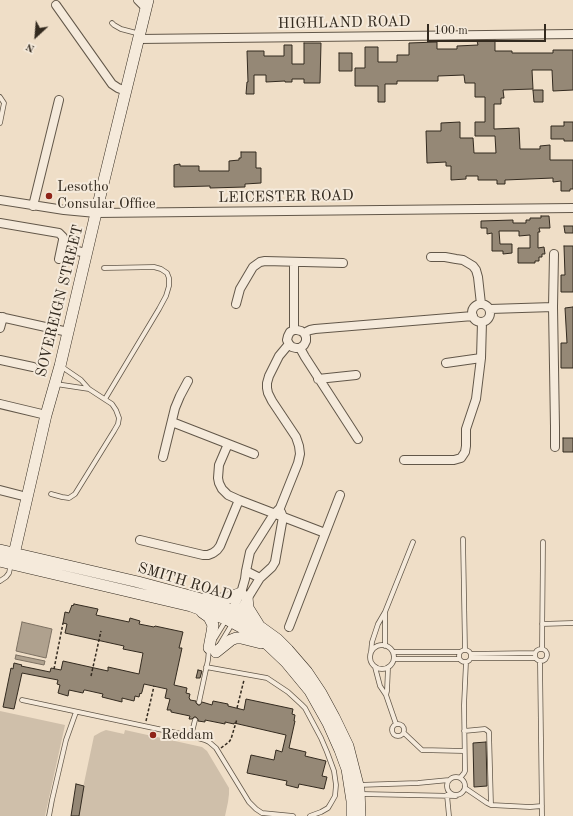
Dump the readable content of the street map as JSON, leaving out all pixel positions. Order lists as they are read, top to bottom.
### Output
{
  "streets": {
    "main road": ["SOVEREIGN STREET", "SMITH ROAD"],
    "street": ["HIGHLAND ROAD", "LEICESTER ROAD"]
  },
  "crossings": [
    ["HIGHLAND ROAD", "SOVEREIGN STREET"],
    ["LEICESTER ROAD", "SOVEREIGN STREET"],
    ["SOVEREIGN STREET", "SMITH ROAD"]
  ],
  "places": ["Lesotho Consular Office", "Reddam"],
  "scale_bar": "100 m",
  "north": "bottom left"
}
